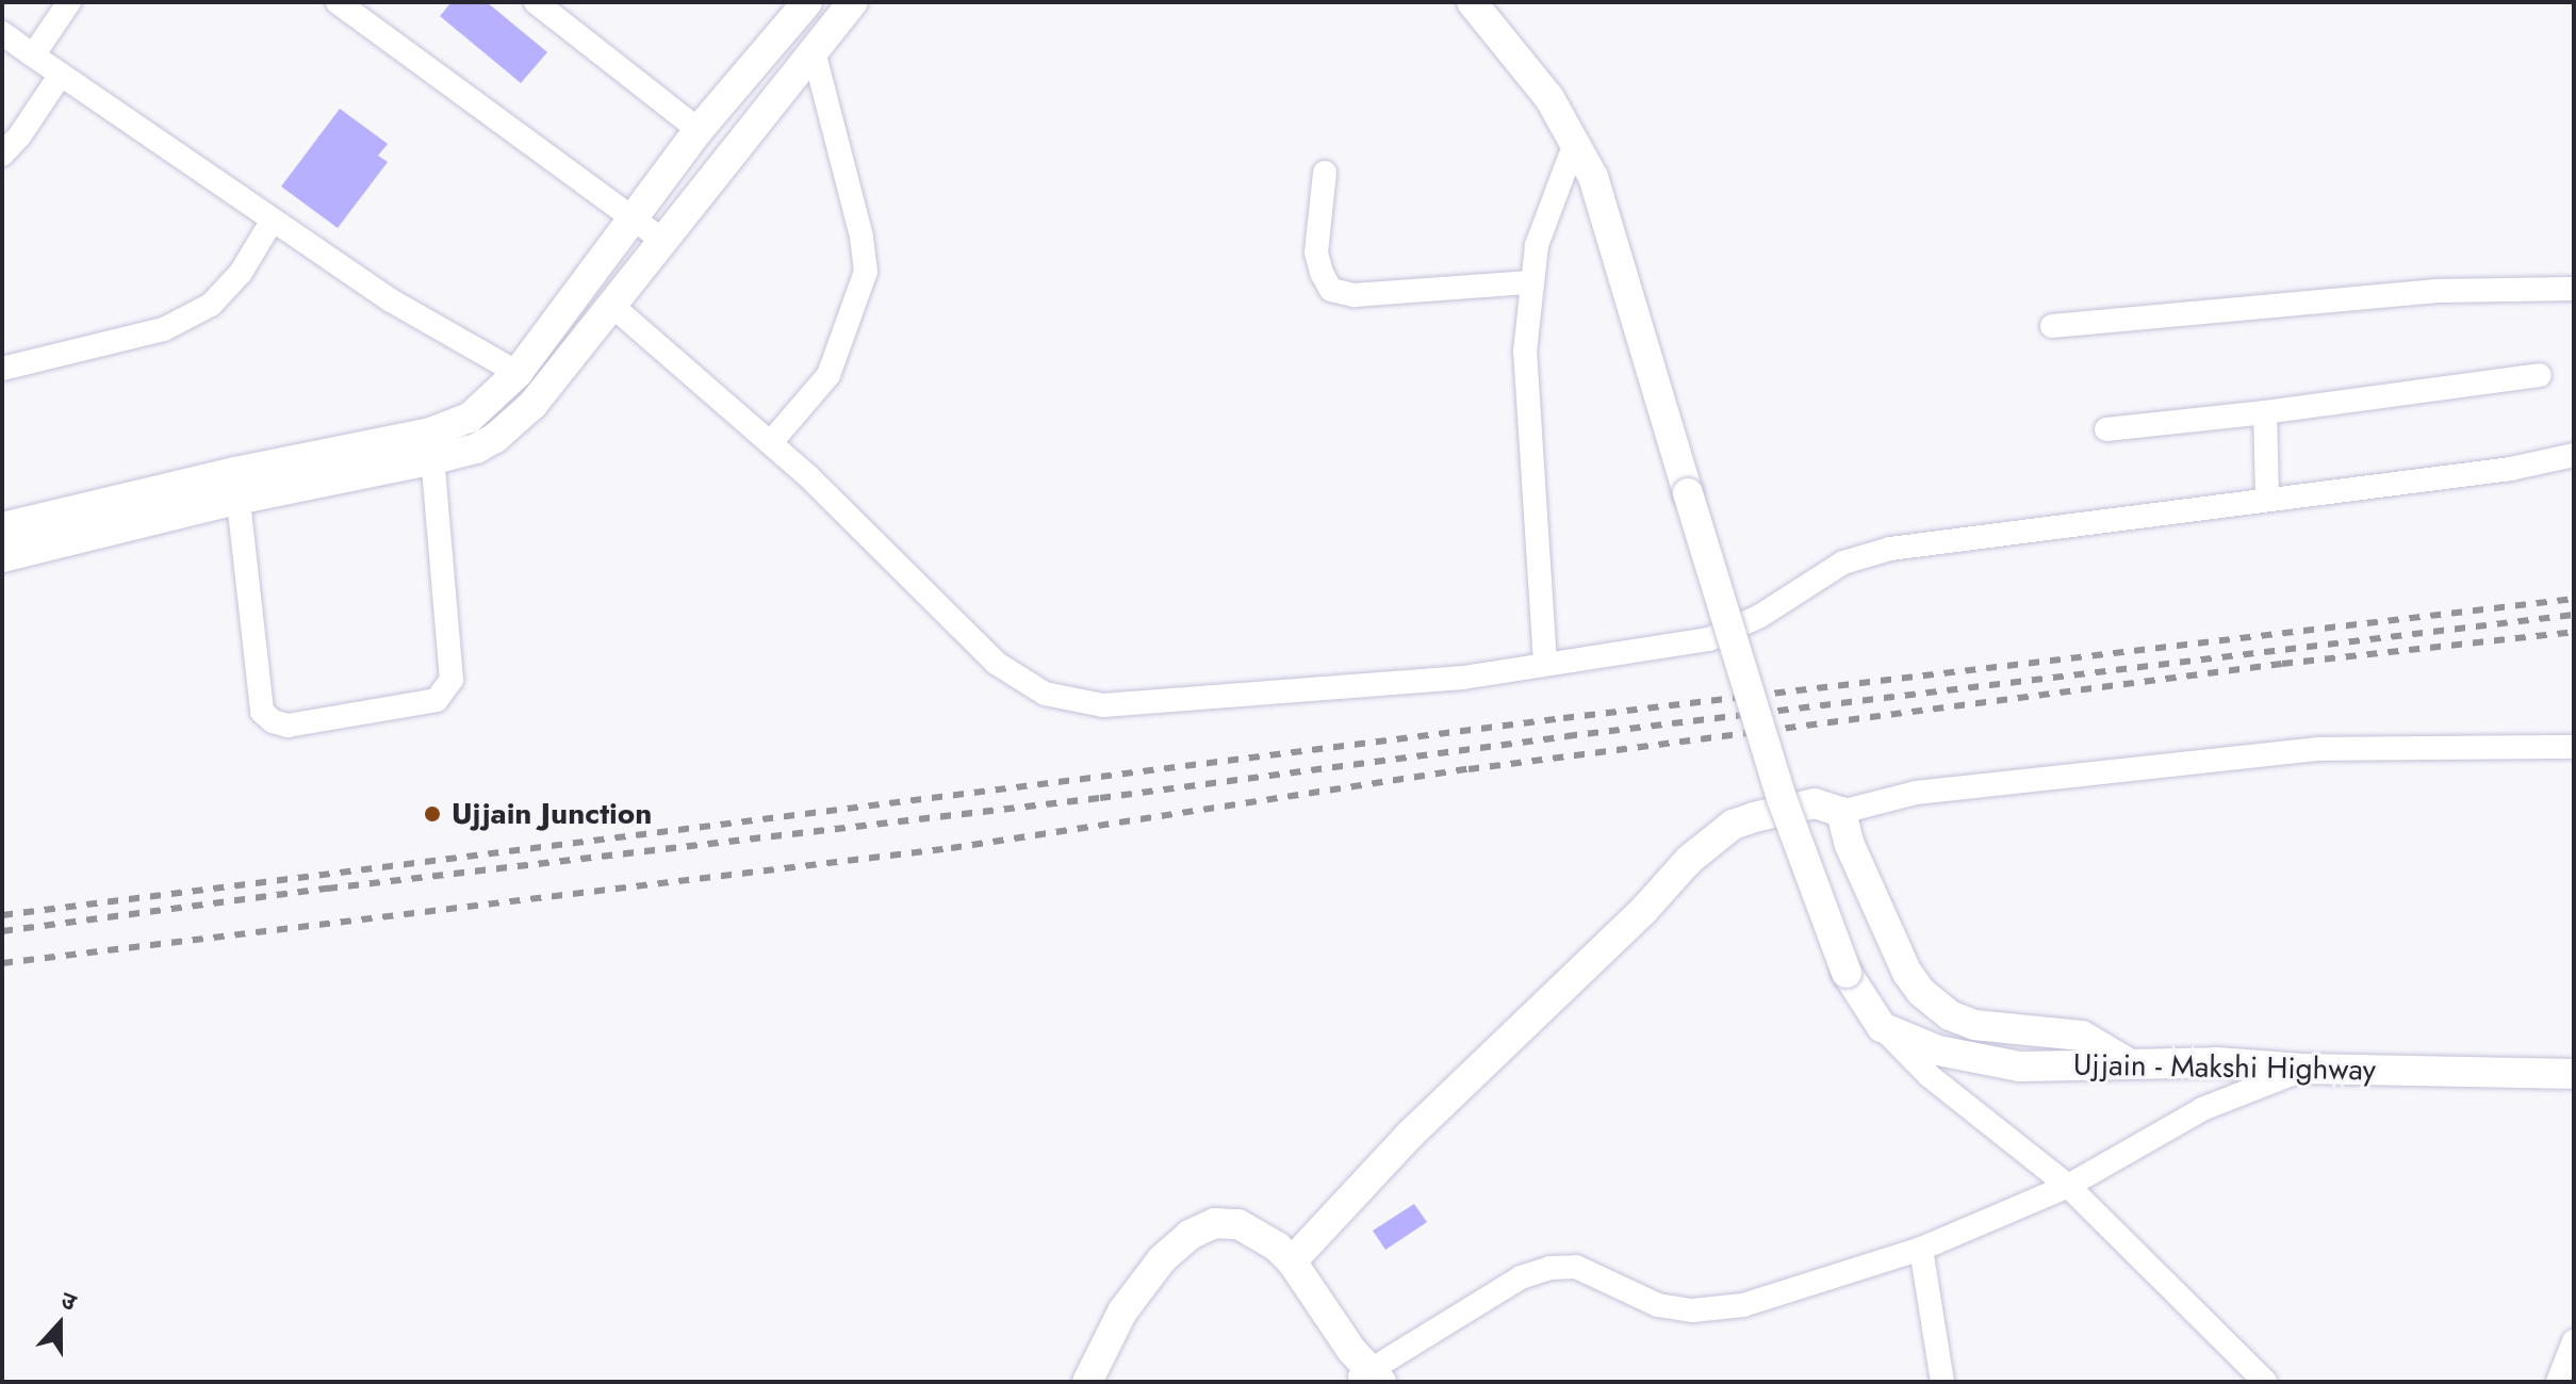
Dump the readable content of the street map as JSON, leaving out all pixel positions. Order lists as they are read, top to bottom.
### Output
{
  "streets": {
    "main road": ["Ujjain - Makshi Highway"]
  },
  "places": ["Ujjain Junction"],
  "north": "top"
}
